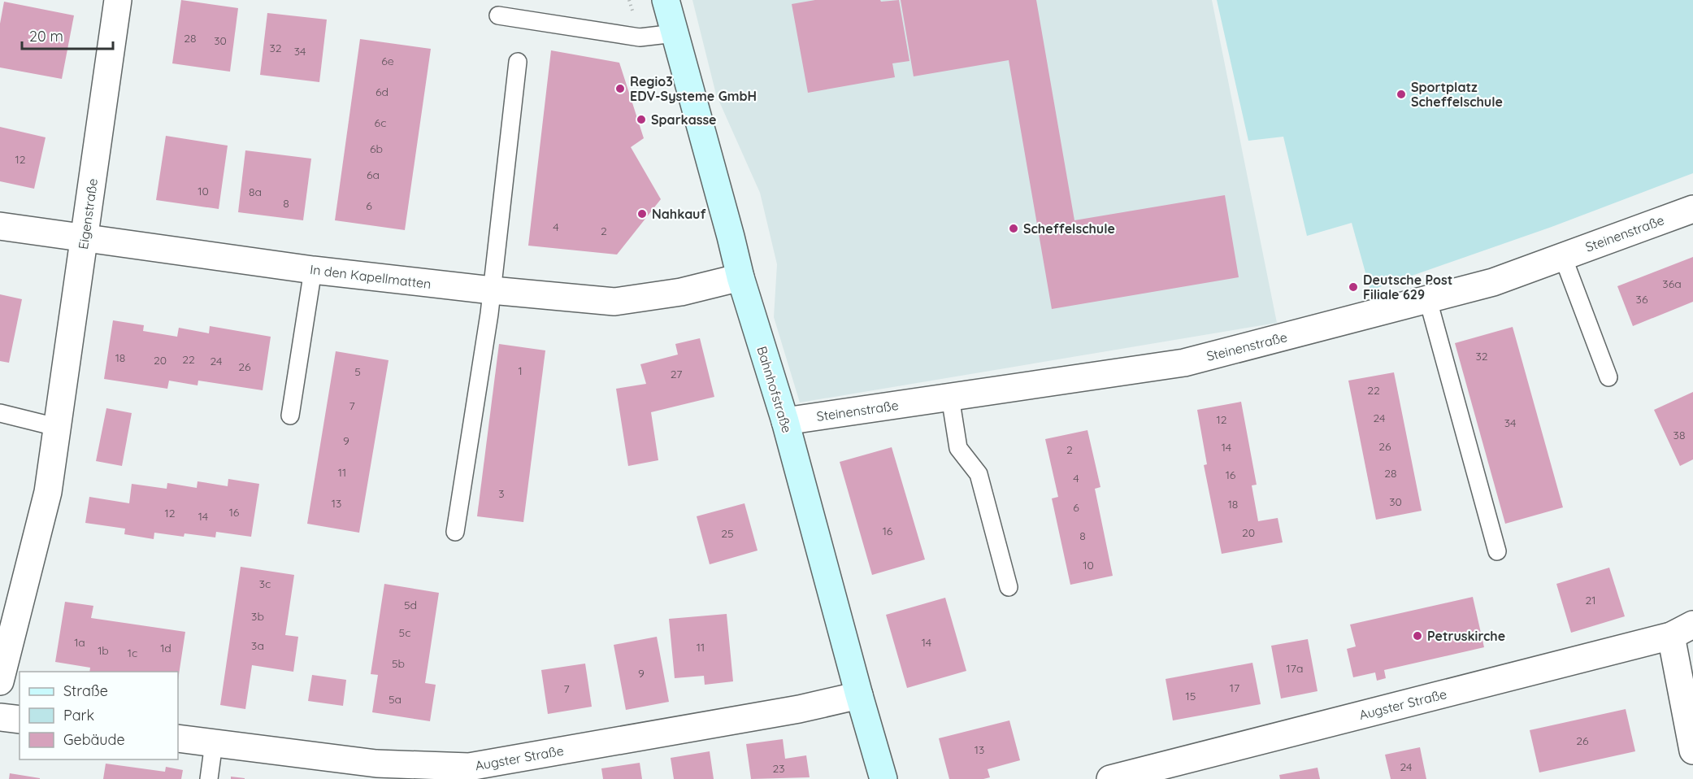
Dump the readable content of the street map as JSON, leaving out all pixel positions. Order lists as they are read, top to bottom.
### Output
{
  "streets": {
    "street": [
      "Eigenstraße",
      "Steinenstraße",
      "In den Kapellmatten",
      "Bahnhofstraße",
      "Augster Straße"
    ]
  },
  "crossings": [
    ["Eigenstraße", "In den Kapellmatten"],
    ["Steinenstraße", "Bahnhofstraße"],
    ["In den Kapellmatten", "Bahnhofstraße"],
    ["Bahnhofstraße", "Augster Straße"]
  ],
  "places": [
    "Regio3 EDV-Systeme GmbH",
    "Sportplatz Scheffelschule",
    "Sparkasse",
    "Nahkauf",
    "Scheffelschule",
    "Deutsche Post Filiale 629",
    "Petruskirche"
  ],
  "house_numbers": [
    "28",
    "30",
    "32",
    "34",
    "6e",
    "6d",
    "6c",
    "6b",
    "12",
    "6a",
    "10",
    "8a",
    "8",
    "6",
    "4",
    "2",
    "36a",
    "36",
    "32",
    "18",
    "22",
    "20",
    "24",
    "26",
    "1",
    "5",
    "27",
    "22",
    "7",
    "24",
    "12",
    "34",
    "38",
    "9",
    "26",
    "14",
    "2",
    "11",
    "28",
    "16",
    "4",
    "3",
    "30",
    "13",
    "18",
    "6",
    "16",
    "12",
    "14",
    "16",
    "20",
    "25",
    "8",
    "10",
    "3c",
    "21",
    "5d",
    "3b",
    "5c",
    "1a",
    "14",
    "3a",
    "11",
    "1d",
    "1b",
    "1c",
    "5b",
    "17a",
    "9",
    "17",
    "7",
    "15",
    "5a",
    "26",
    "13",
    "24",
    "23"
  ],
  "legend": ["Straße", "Park", "Gebäude"],
  "scale_bar": "20 m"
}
